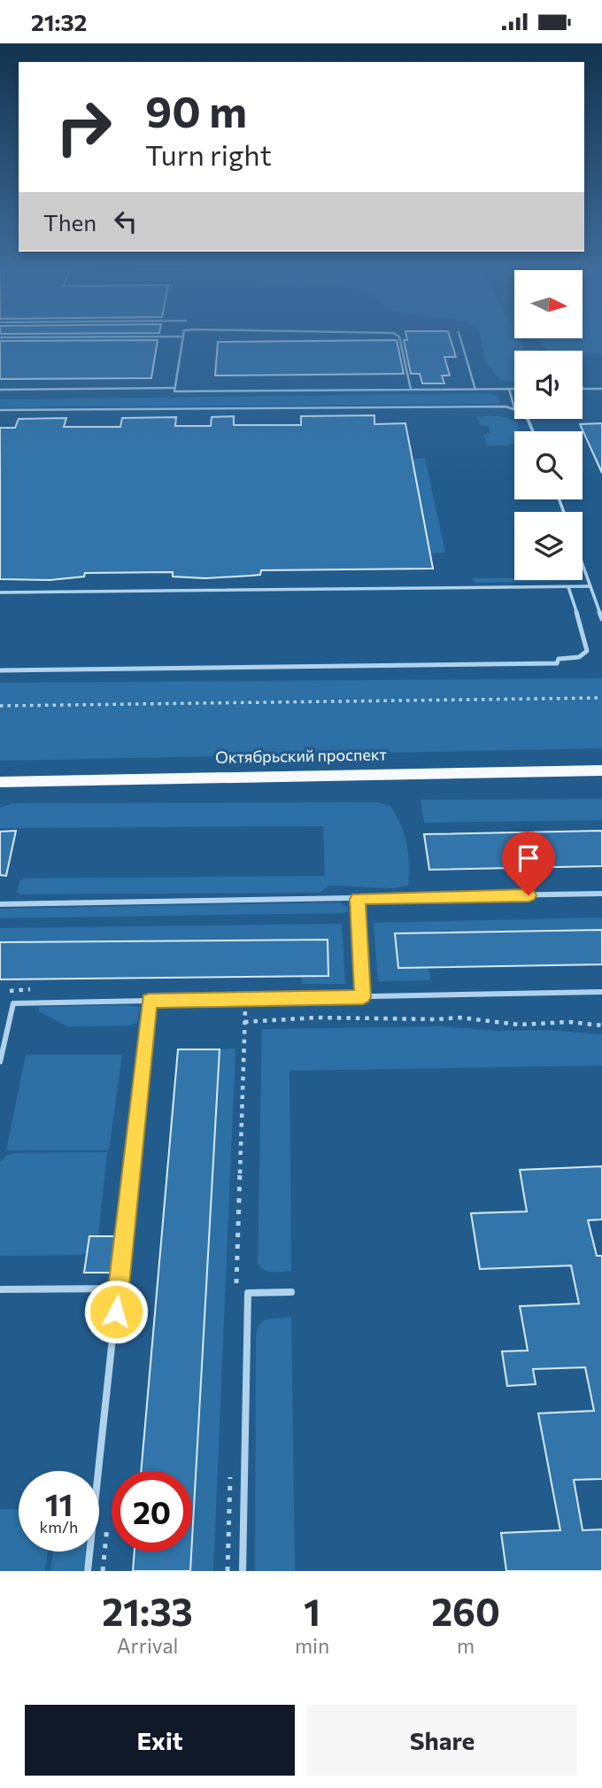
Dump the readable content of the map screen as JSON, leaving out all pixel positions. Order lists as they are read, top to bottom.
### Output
{
  "streets": {
    "main road": ["Октябрьский проспект"]
  },
  "north": "right",
  "page": {
    "status": "21:32",
    "turn": ["90 m", "Turn right"],
    "then": "Then",
    "speed": "11 km/h",
    "limit": "20",
    "eta": [
      "21:33",
      "Arrival",
      "1",
      "min",
      "260",
      "m"
    ],
    "buttons": ["Exit", "Share"]
  }
}
